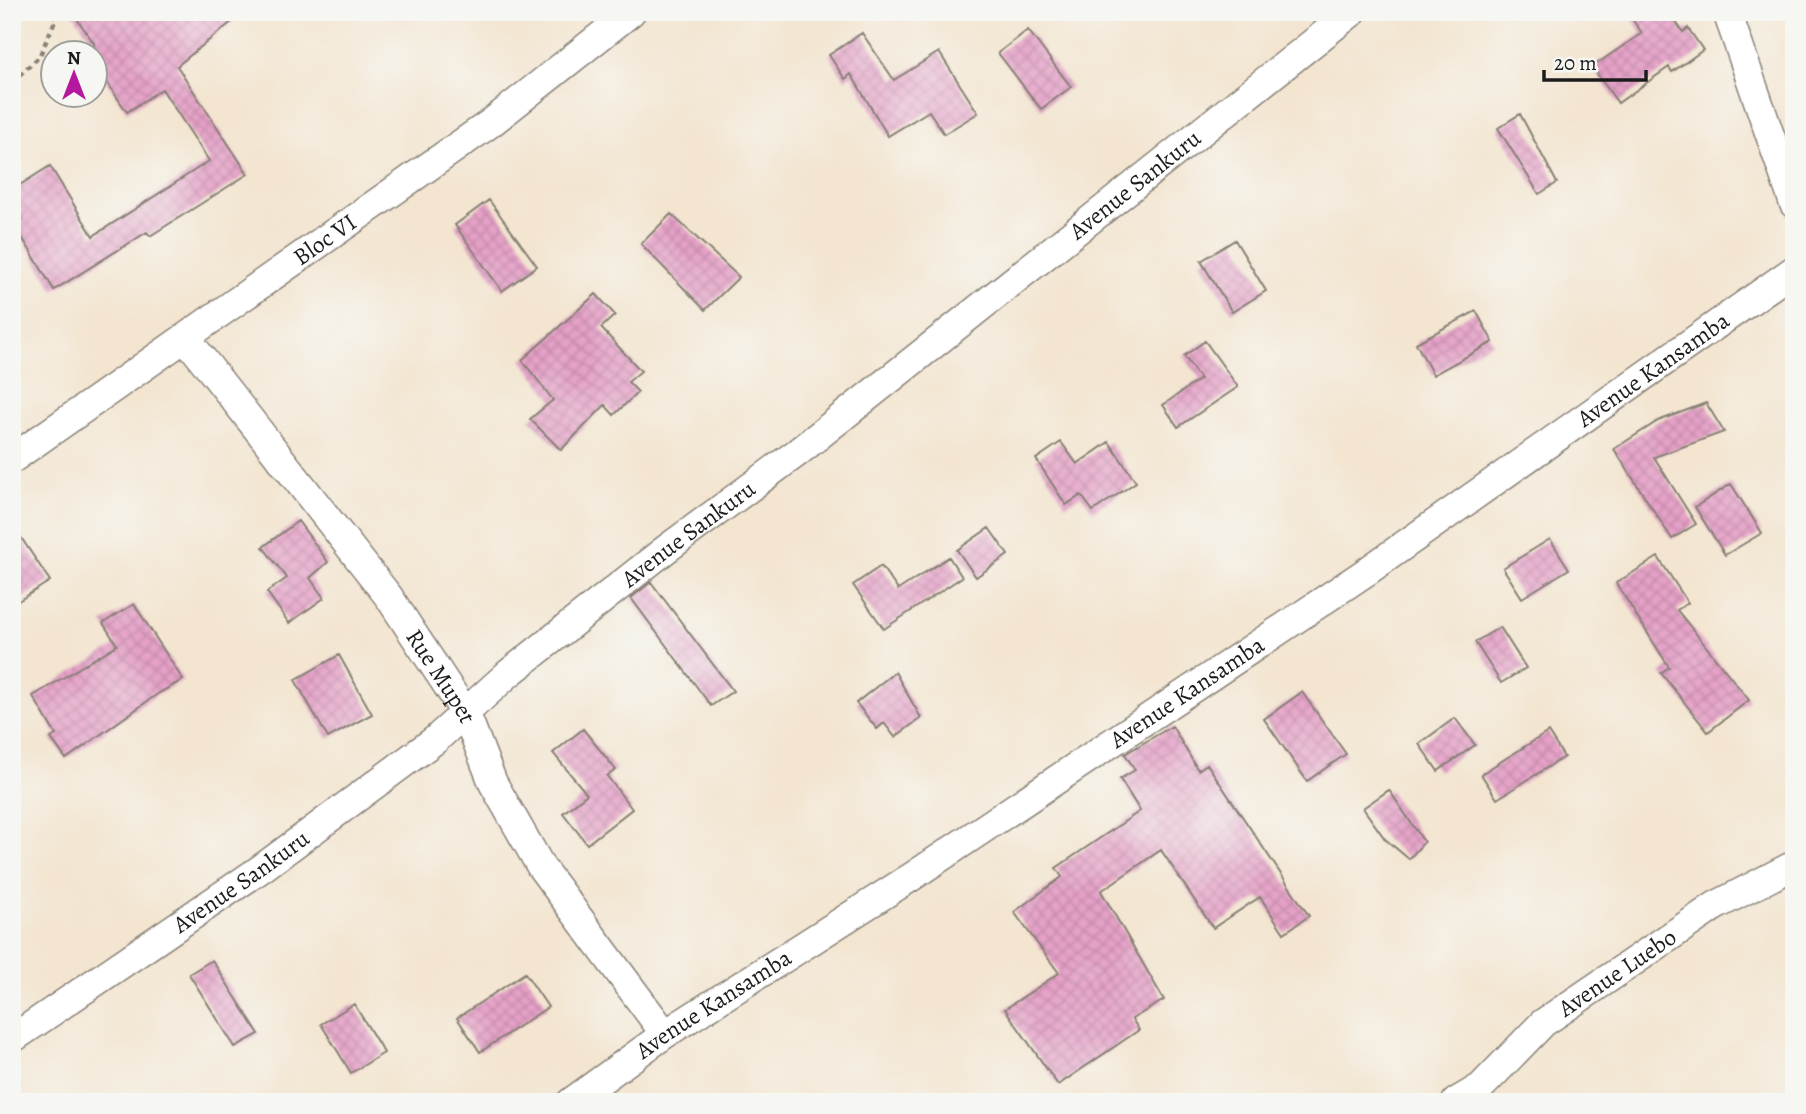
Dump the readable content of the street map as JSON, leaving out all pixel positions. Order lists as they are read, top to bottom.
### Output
{
  "streets": {
    "street": [
      "Avenue Sankuru",
      "Bloc VI",
      "Avenue Kansamba",
      "Rue Mupet",
      "Avenue Luebo"
    ]
  },
  "crossings": [
    ["Avenue Sankuru", "Rue Mupet"],
    ["Bloc VI", "Rue Mupet"],
    ["Avenue Kansamba", "Rue Mupet"]
  ],
  "scale_bar": "20 m",
  "north": "top"
}
